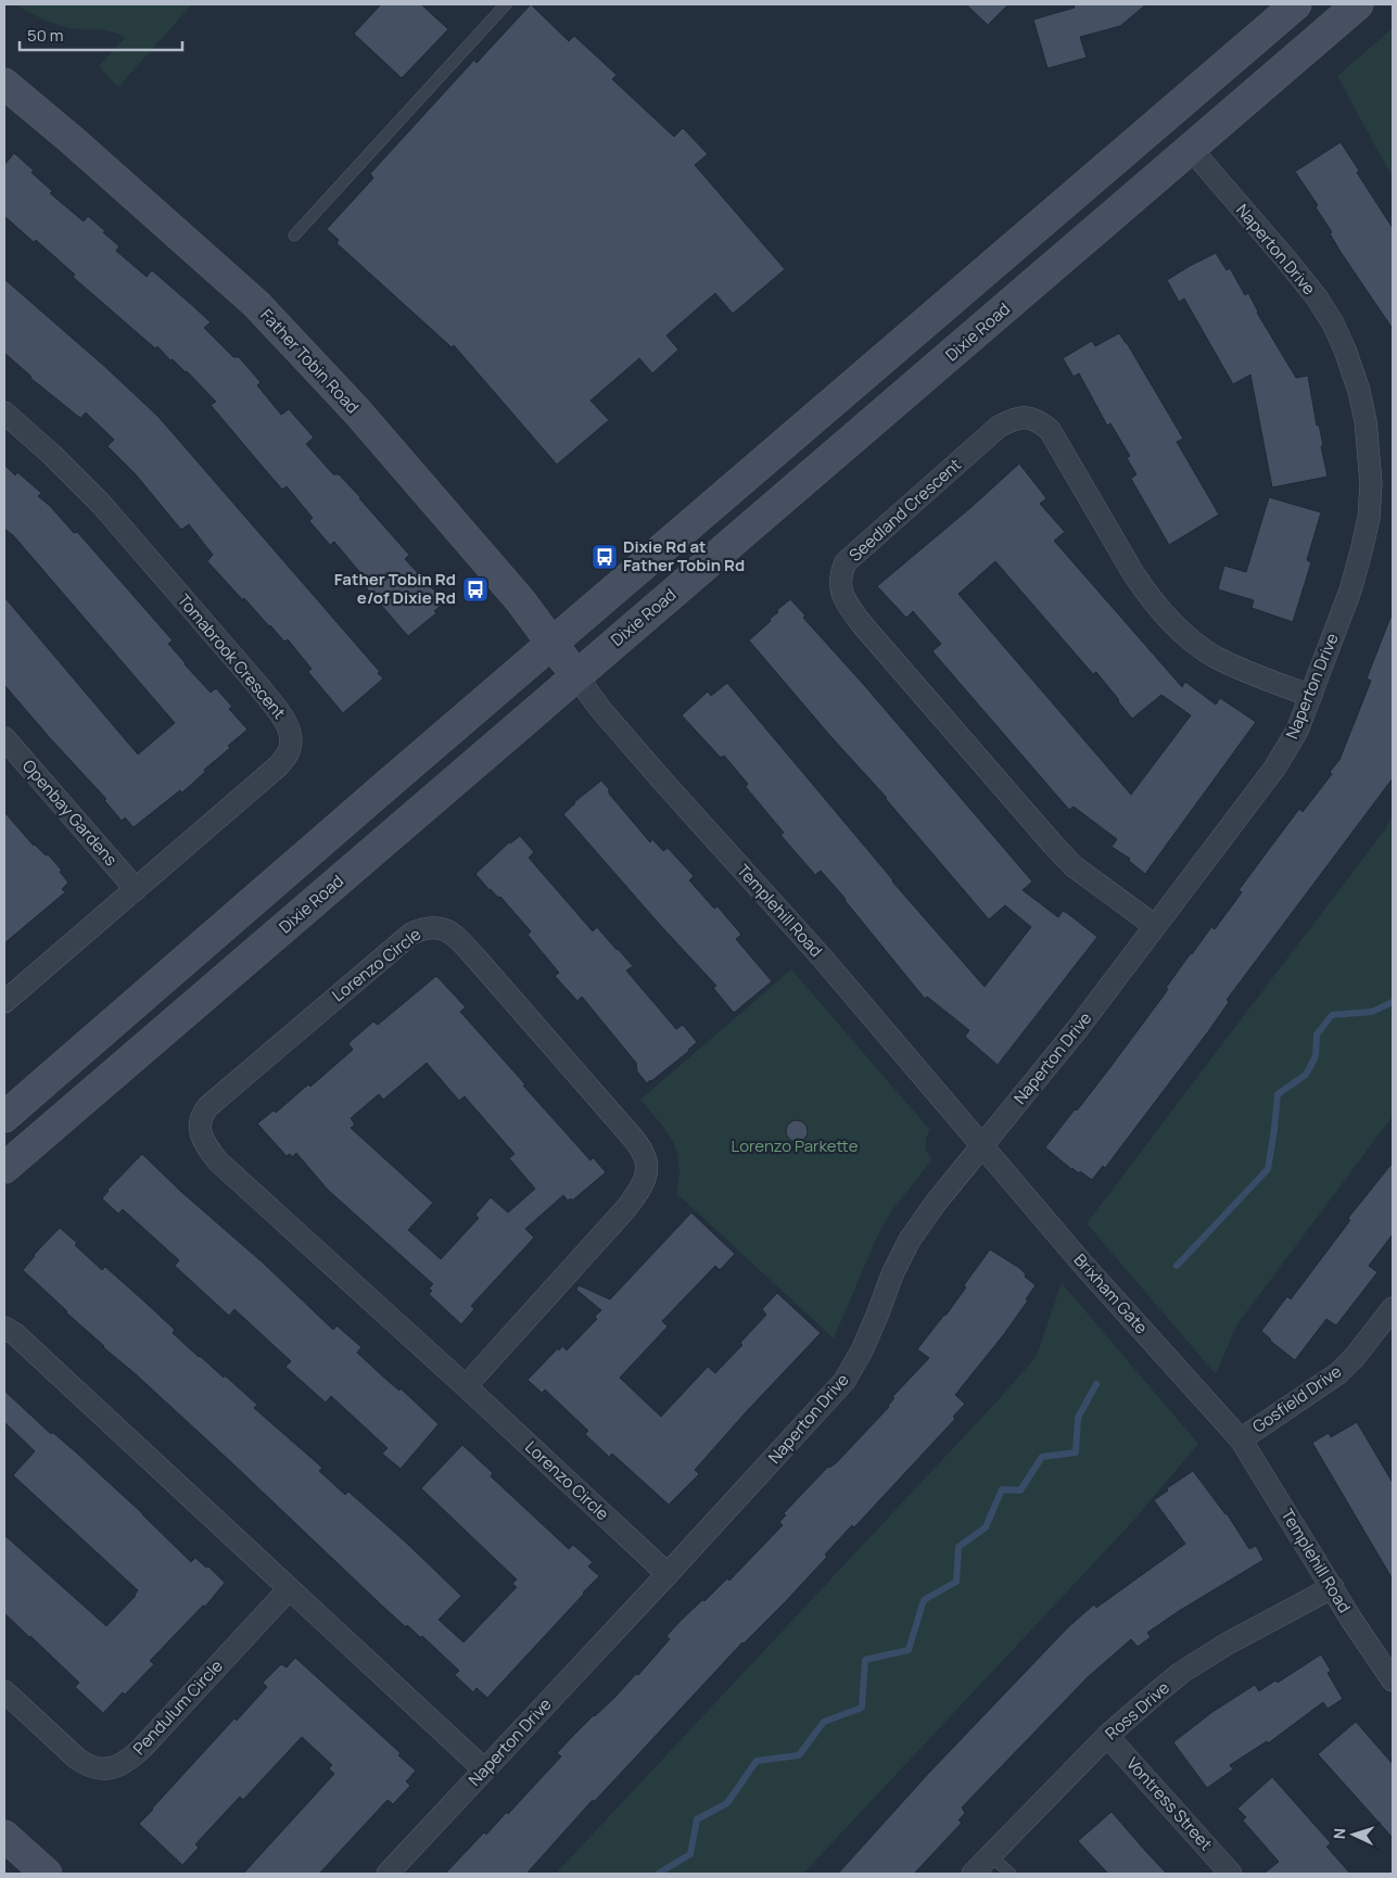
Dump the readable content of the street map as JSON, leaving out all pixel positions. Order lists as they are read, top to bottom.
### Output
{
  "streets": {
    "main road": ["Dixie Road", "Father Tobin Road"],
    "street": [
      "Naperton Drive",
      "Seedland Crescent",
      "Tomabrook Crescent",
      "Openbay Gardens",
      "Templehill Road",
      "Lorenzo Circle",
      "Brixham Gate",
      "Gosfield Drive",
      "Pendulum Circle",
      "Ross Drive",
      "Vontress Street"
    ]
  },
  "crossings": [
    ["Naperton Drive", "Dixie Road"],
    ["Naperton Drive", "Seedland Crescent"],
    ["Naperton Drive", "Templehill Road"],
    ["Naperton Drive", "Lorenzo Circle"],
    ["Naperton Drive", "Brixham Gate"],
    ["Dixie Road", "Father Tobin Road"],
    ["Dixie Road", "Templehill Road"],
    ["Father Tobin Road", "Templehill Road"],
    ["Tomabrook Crescent", "Openbay Gardens"],
    ["Templehill Road", "Brixham Gate"],
    ["Templehill Road", "Gosfield Drive"],
    ["Templehill Road", "Ross Drive"],
    ["Brixham Gate", "Gosfield Drive"],
    ["Ross Drive", "Vontress Street"]
  ],
  "parks": ["Lorenzo Parkette"],
  "places": {
    "bus stop": ["Dixie Rd at Father Tobin Rd", "Father Tobin Rd e/of Dixie Rd"]
  },
  "scale_bar": "50 m",
  "north": "left"
}
